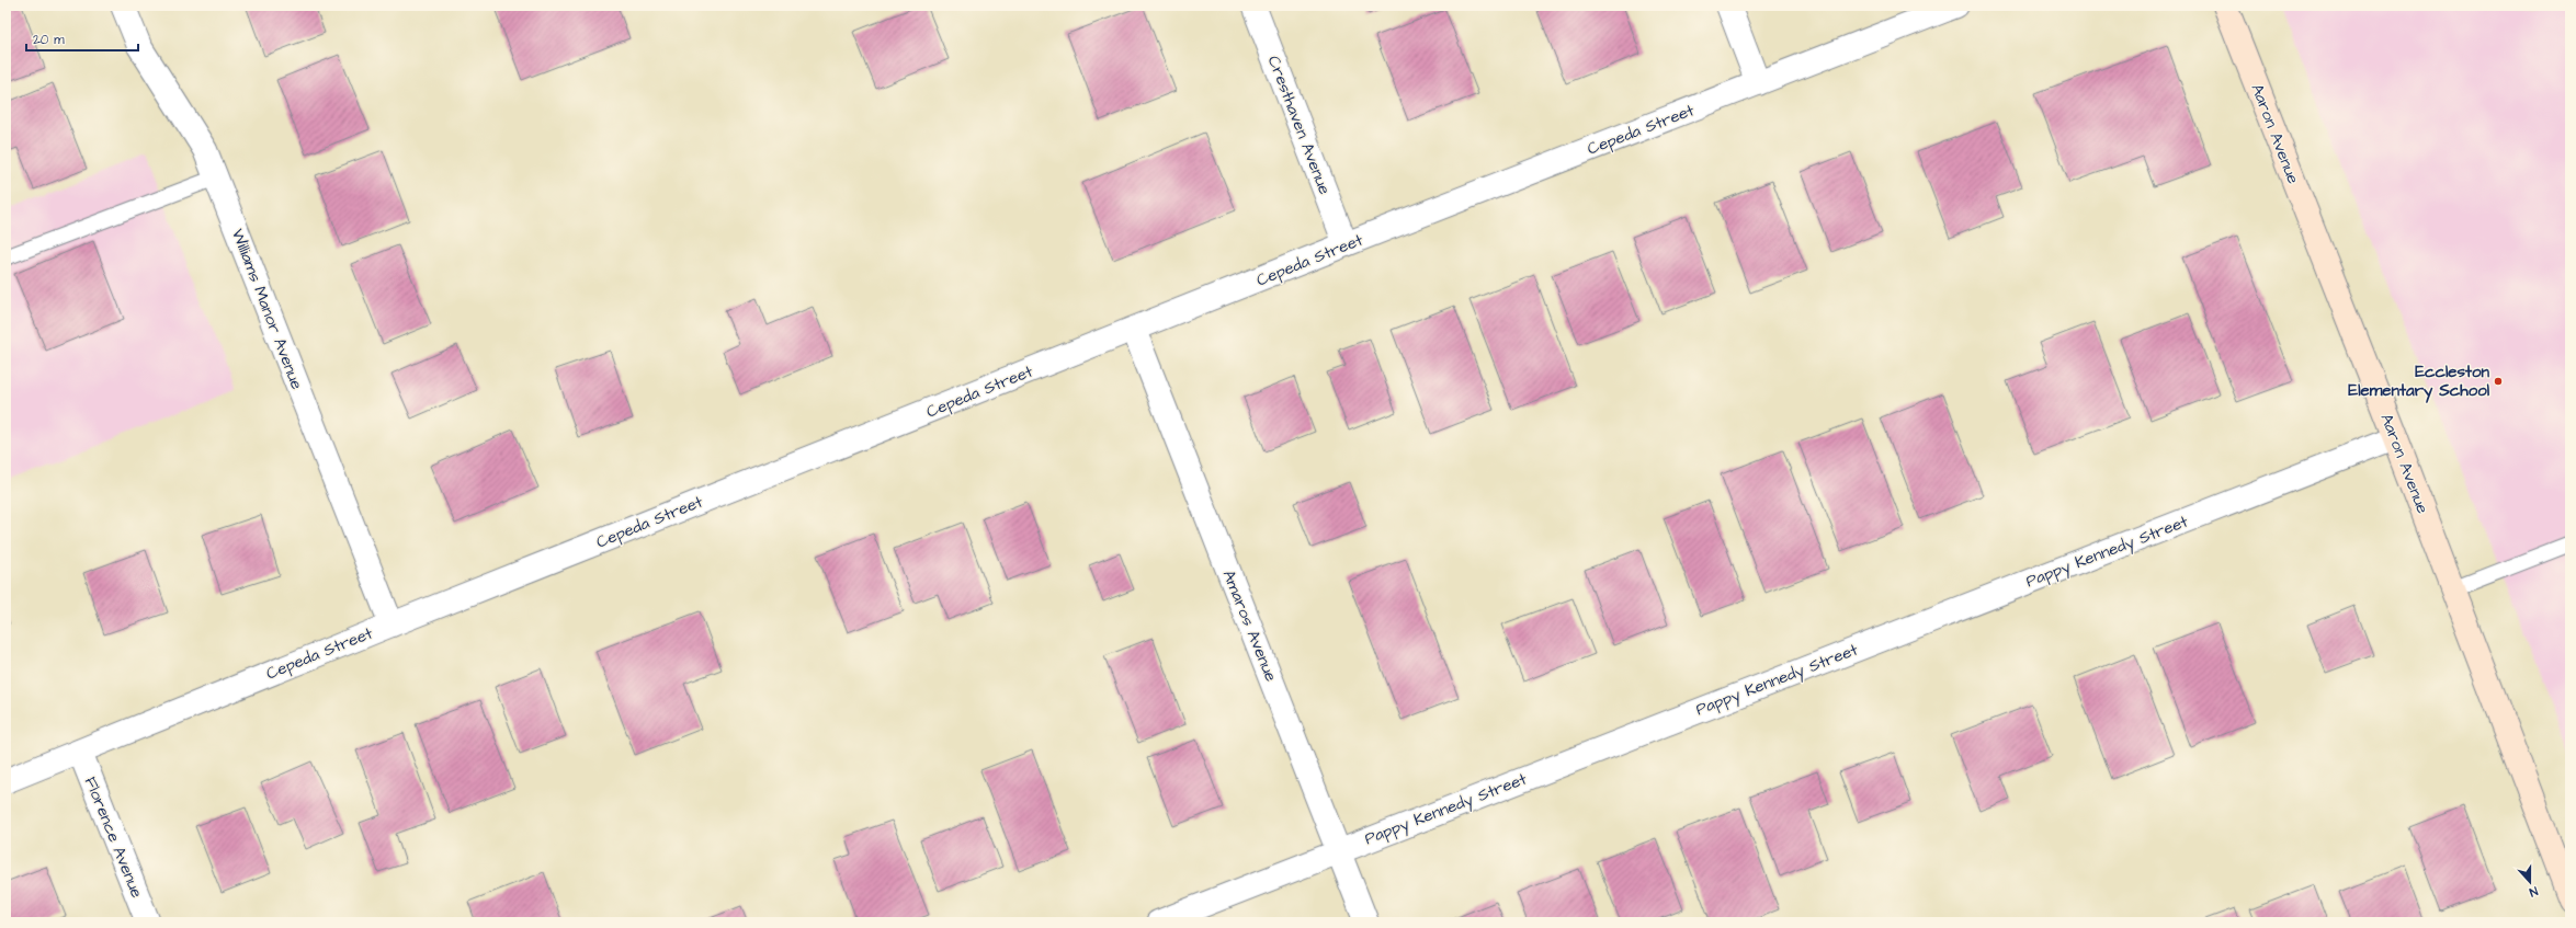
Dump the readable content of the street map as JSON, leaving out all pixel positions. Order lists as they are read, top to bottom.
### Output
{
  "streets": {
    "street": [
      "Cresthaven Avenue",
      "Cepeda Street",
      "Aaron Avenue",
      "Williams Manor Avenue",
      "Pappy Kennedy Street",
      "Amaros Avenue",
      "Florence Avenue"
    ]
  },
  "crossings": [
    ["Cresthaven Avenue", "Cepeda Street"],
    ["Cepeda Street", "Williams Manor Avenue"],
    ["Cepeda Street", "Amaros Avenue"],
    ["Cepeda Street", "Florence Avenue"],
    ["Aaron Avenue", "Pappy Kennedy Street"],
    ["Pappy Kennedy Street", "Amaros Avenue"]
  ],
  "places": ["Eccleston Elementary School"],
  "scale_bar": "20 m",
  "north": "bottom"
}
